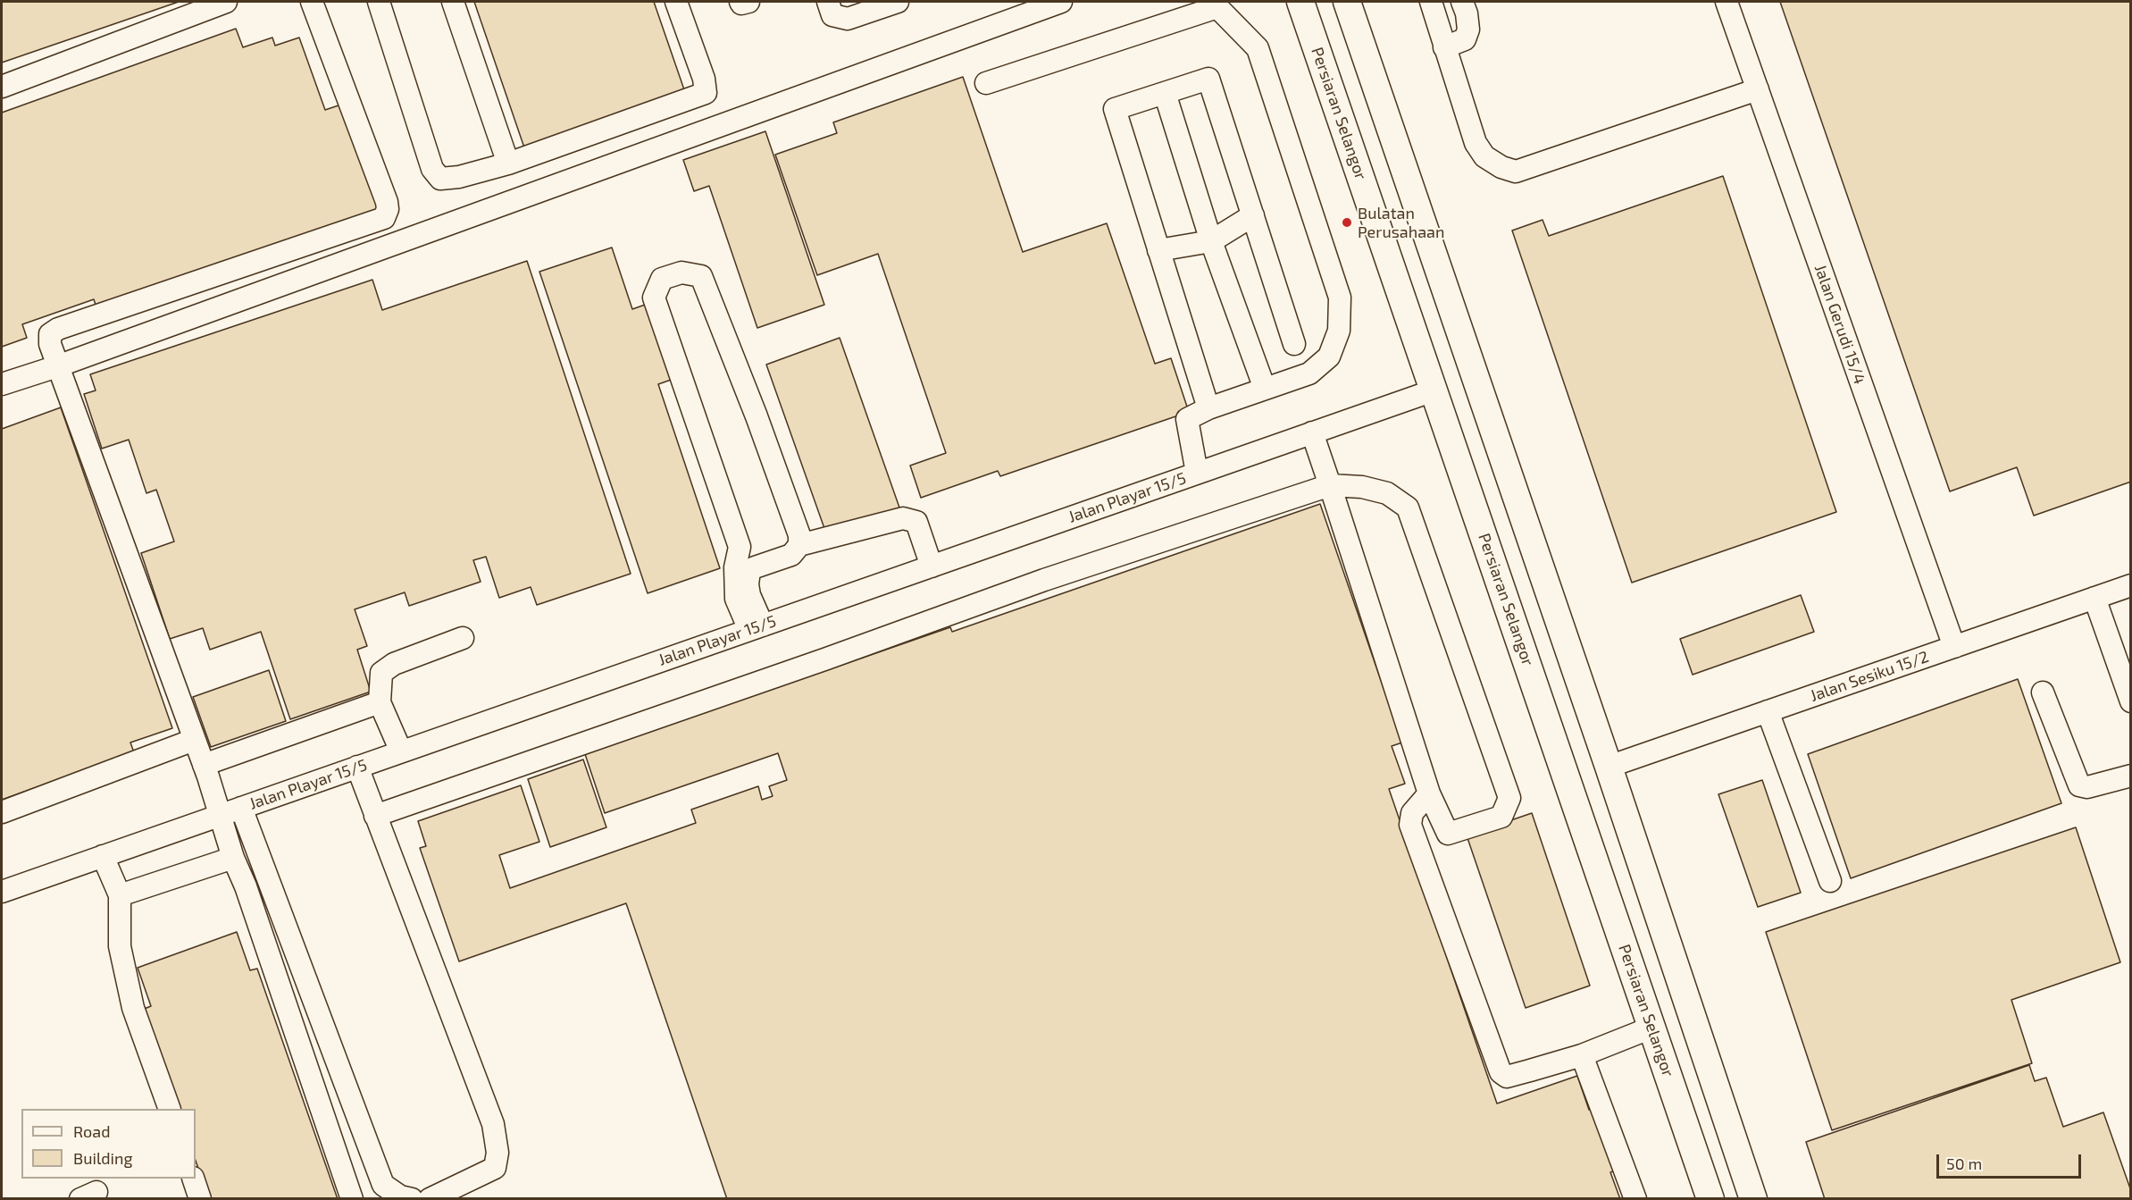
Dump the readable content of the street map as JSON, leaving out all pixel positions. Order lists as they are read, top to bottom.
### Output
{
  "streets": {
    "main road": ["Persiaran Selangor"],
    "street": ["Jalan Gerudi 15/4", "Jalan Playar 15/5", "Jalan Sesiku 15/2"]
  },
  "crossings": [
    ["Persiaran Selangor", "Jalan Playar 15/5"],
    ["Jalan Gerudi 15/4", "Jalan Sesiku 15/2"]
  ],
  "places": ["Bulatan Perusahaan"],
  "legend": ["Road", "Building"],
  "scale_bar": "50 m"
}
